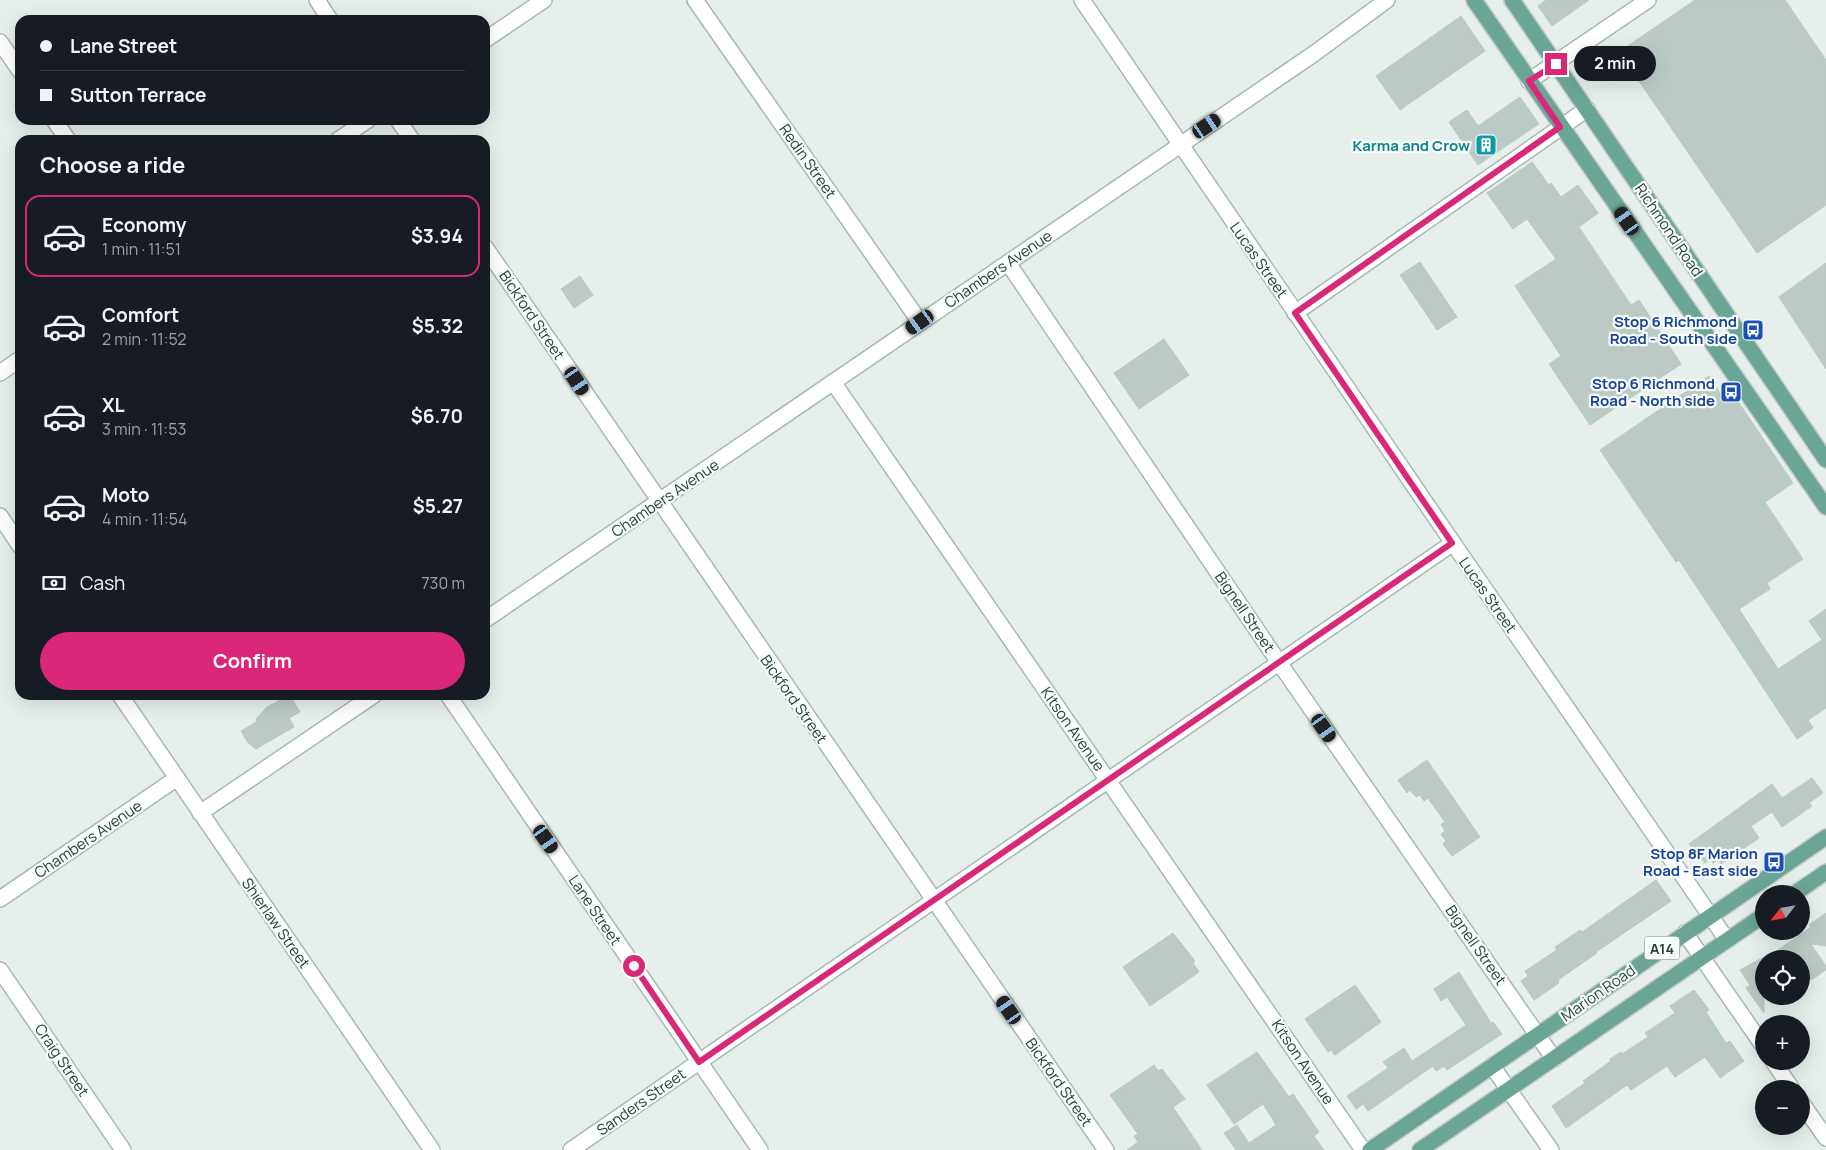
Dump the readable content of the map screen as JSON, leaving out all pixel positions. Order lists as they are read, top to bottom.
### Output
{
  "streets": {
    "main road": ["Richmond Road", "A14", "Marion Road"],
    "street": [
      "Redin Street",
      "Lucas Street",
      "Chambers Avenue",
      "Bickford Street",
      "Bignell Street",
      "Kitson Avenue",
      "Lane Street",
      "Shierlaw Street",
      "Craig Street",
      "Sanders Street"
    ]
  },
  "crossings": [
    ["Redin Street", "Chambers Avenue"],
    ["Lucas Street", "Chambers Avenue"],
    ["Lucas Street", "Marion Road"],
    ["Lucas Street", "Sanders Street"],
    ["Chambers Avenue", "Bickford Street"],
    ["Chambers Avenue", "Bignell Street"],
    ["Chambers Avenue", "Kitson Avenue"],
    ["Chambers Avenue", "Shierlaw Street"],
    ["Bickford Street", "Sanders Street"],
    ["Bignell Street", "Marion Road"],
    ["Bignell Street", "Sanders Street"],
    ["Kitson Avenue", "Sanders Street"],
    ["Lane Street", "Sanders Street"]
  ],
  "places": {
    "building": ["Karma and Crow"],
    "bus stop": ["Stop 6 Richmond Road - South side", "Stop 6 Richmond Road - North side", "Stop 8F Marion Road - East side"]
  },
  "north": "bottom left",
  "page": {
    "banner": ["Lane Street", "Sutton Terrace"],
    "bubble": "2 min",
    "heading": "Choose a ride",
    "list": [
      {
        "name": "Economy",
        "note": "1 min · 11:51",
        "value": "$3.94"
      },
      {
        "name": "Comfort",
        "note": "2 min · 11:52",
        "value": "$5.32"
      },
      {
        "name": "XL",
        "note": "3 min · 11:53",
        "value": "$6.70"
      },
      {
        "name": "Moto",
        "note": "4 min · 11:54",
        "value": "$5.27"
      }
    ],
    "pay": ["Cash", "730 m"],
    "buttons": "Confirm",
    "map_buttons": ["+", "−"]
  }
}
